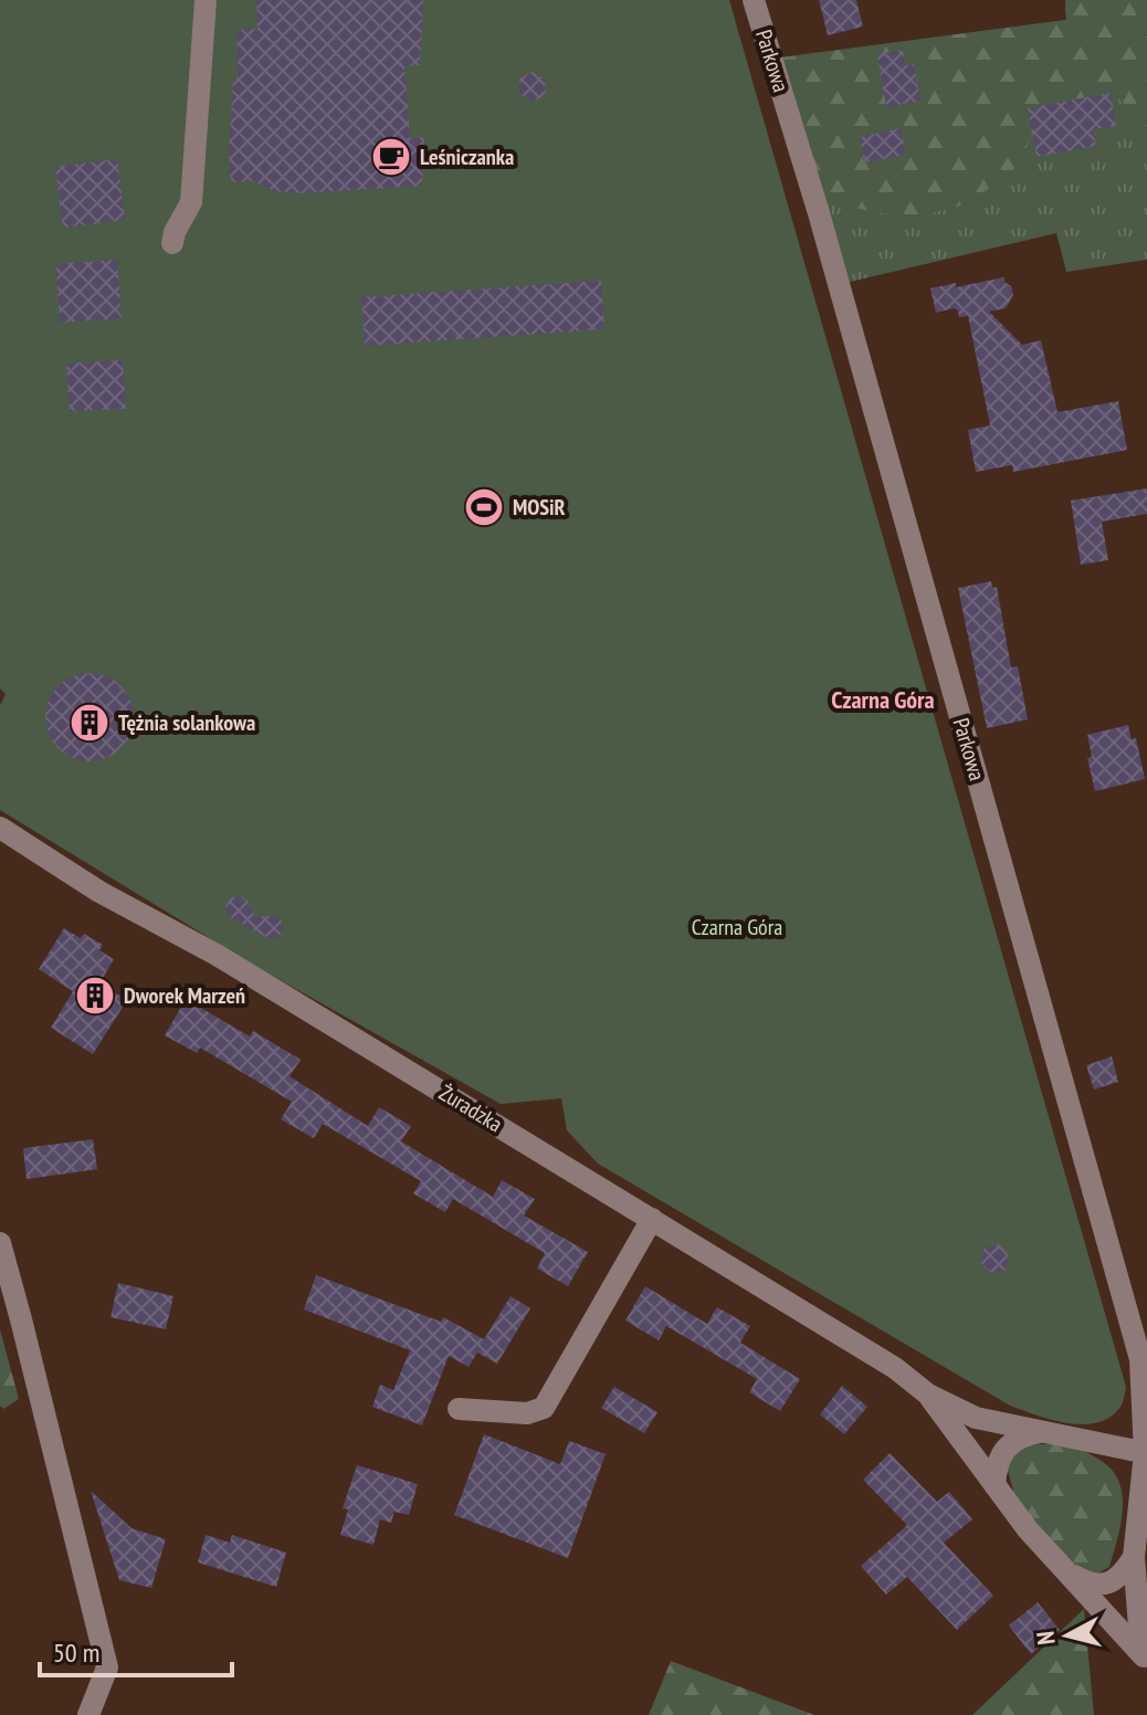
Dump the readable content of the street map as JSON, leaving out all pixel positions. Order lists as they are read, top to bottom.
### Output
{
  "streets": {
    "street": ["Parkowa", "Żuradzka"]
  },
  "districts": ["Czarna Góra"],
  "parks": ["Czarna Góra"],
  "places": {
    "cafe": ["Leśniczanka"],
    "sports": ["MOSiR"],
    "building": ["Tężnia solankowa", "Dworek Marzeń"]
  },
  "scale_bar": "50 m",
  "north": "left"
}
